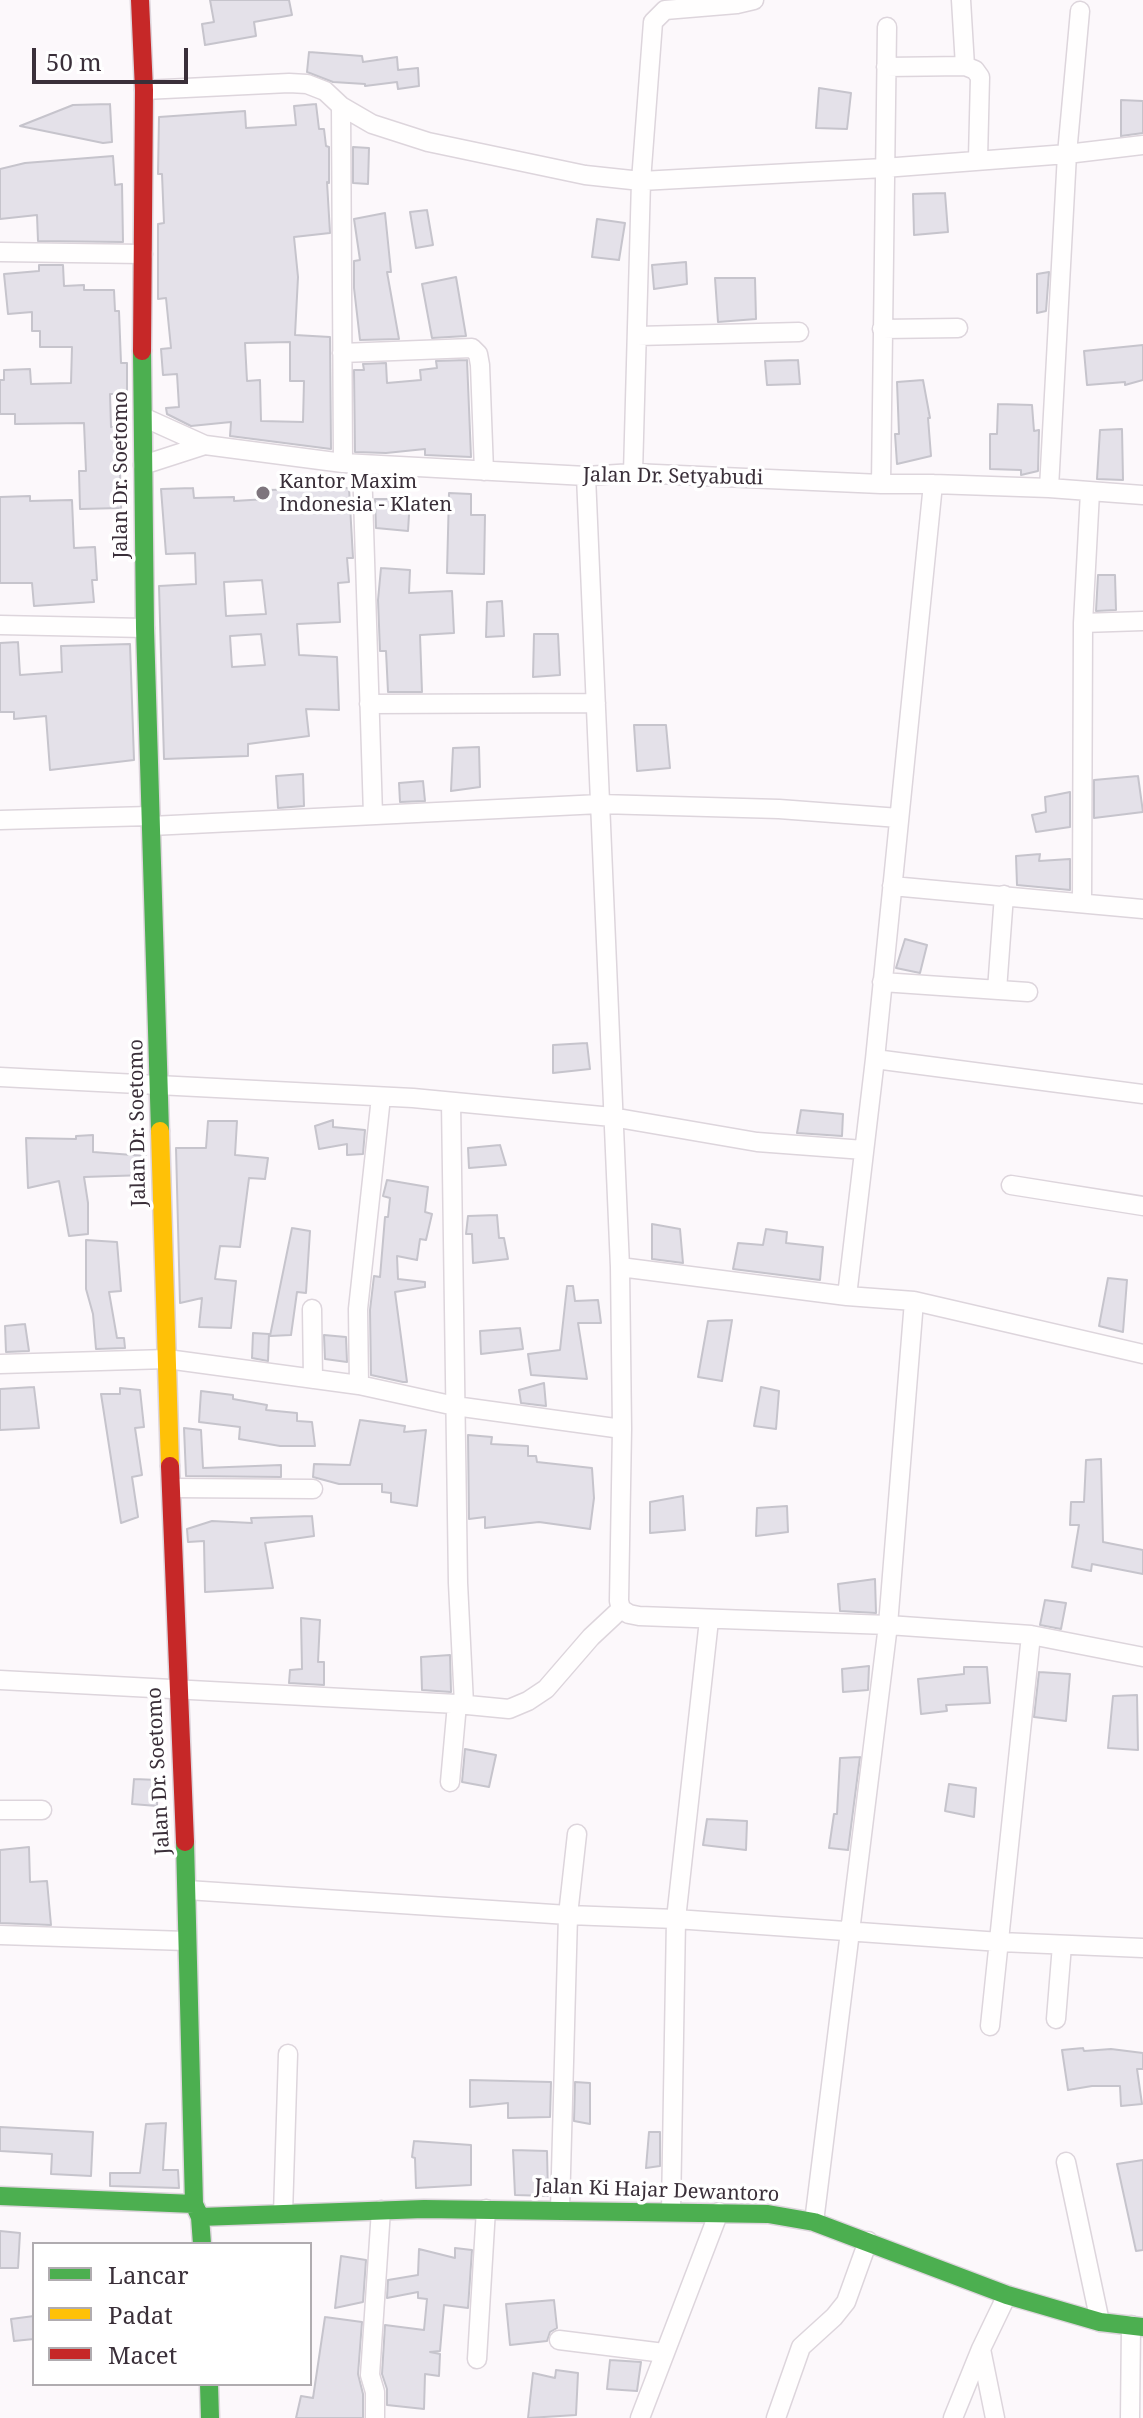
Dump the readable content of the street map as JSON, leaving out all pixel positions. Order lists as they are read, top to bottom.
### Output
{
  "streets": {
    "street": ["Jalan Dr. Soetomo", "Jalan Dr. Setyabudi", "Jalan Ki Hajar Dewantoro"]
  },
  "crossings": [
    ["Jalan Dr. Soetomo", "Jalan Dr. Setyabudi"],
    ["Jalan Dr. Soetomo", "Jalan Ki Hajar Dewantoro"]
  ],
  "places": ["Kantor Maxim Indonesia - Klaten"],
  "legend": ["Lancar", "Padat", "Macet"],
  "scale_bar": "50 m"
}
